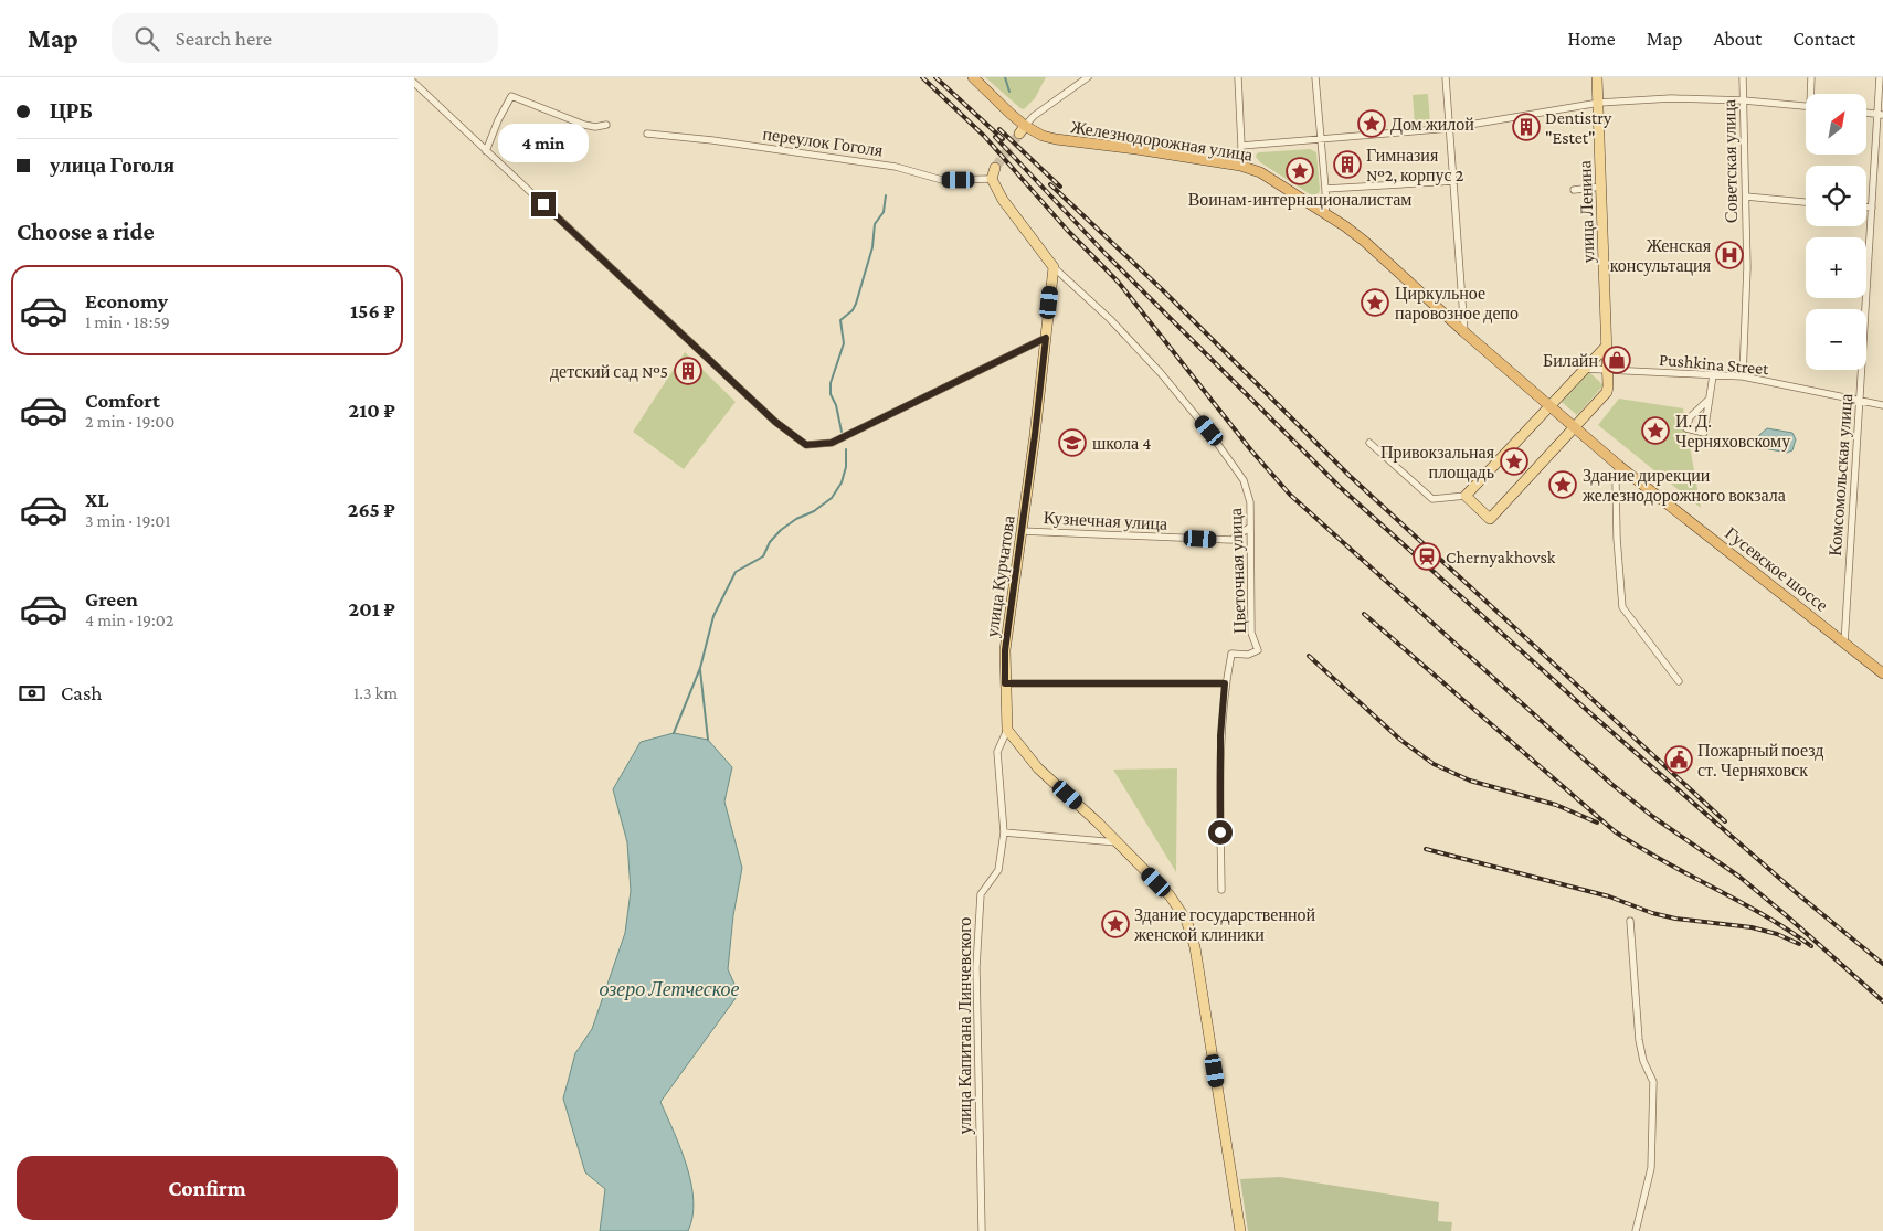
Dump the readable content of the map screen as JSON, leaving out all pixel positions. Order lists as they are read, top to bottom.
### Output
{
  "streets": {
    "highway": ["Железнодорожная улица", "Гусевское шоссе"],
    "main road": ["улица Ленина", "улица Курчатова"],
    "street": [
      "переулок Гоголя",
      "Советская улица",
      "Pushkina Street",
      "Комсомольская улица",
      "Кузнечная улица",
      "Цветочная улица",
      "улица Капитана Линчевского"
    ]
  },
  "crossings": [
    ["Железнодорожная улица", "Гусевское шоссе"],
    ["Советская улица", "Pushkina Street"],
    ["улица Ленина", "Pushkina Street"],
    ["улица Ленина", "Гусевское шоссе"],
    ["Pushkina Street", "Комсомольская улица"],
    ["Комсомольская улица", "Гусевское шоссе"],
    ["Кузнечная улица", "Цветочная улица"],
    ["Кузнечная улица", "улица Курчатова"],
    ["Цветочная улица", "улица Курчатова"],
    ["улица Курчатова", "улица Капитана Линчевского"]
  ],
  "water": ["озеро Летческое"],
  "places": {
    "place": [
      "Дом жилой",
      "Воинам-интернационалистам",
      "Циркульное паровозное депо",
      "И. Д. Черняховскому",
      "Привокзальная площадь",
      "Здание дирекции железнодорожного вокзала",
      "Здание государственной женской клиники"
    ],
    "building": ["Dentistry \"Estet\"", "Гимназия №2, корпус 2", "детский сад №5"],
    "hospital": ["Женская консультация"],
    "shop": ["Билайн"],
    "school or university": ["школа 4"],
    "station": ["Chernyakhovsk"],
    "public building": ["Пожарный поезд ст. Черняховск"]
  },
  "north": "top right",
  "page": {
    "header": "Map",
    "search": "Search here",
    "nav": [
      "Home",
      "Map",
      "About",
      "Contact"
    ],
    "banner": ["ЦРБ", "улица Гоголя"],
    "map_buttons": ["+", "−"],
    "bubble": "4 min",
    "heading": "Choose a ride",
    "list": [
      {
        "name": "Economy",
        "note": "1 min · 18:59",
        "value": "156 ₽"
      },
      {
        "name": "Comfort",
        "note": "2 min · 19:00",
        "value": "210 ₽"
      },
      {
        "name": "XL",
        "note": "3 min · 19:01",
        "value": "265 ₽"
      },
      {
        "name": "Green",
        "note": "4 min · 19:02",
        "value": "201 ₽"
      }
    ],
    "pay": ["Cash", "1.3 km"],
    "buttons": "Confirm"
  }
}
